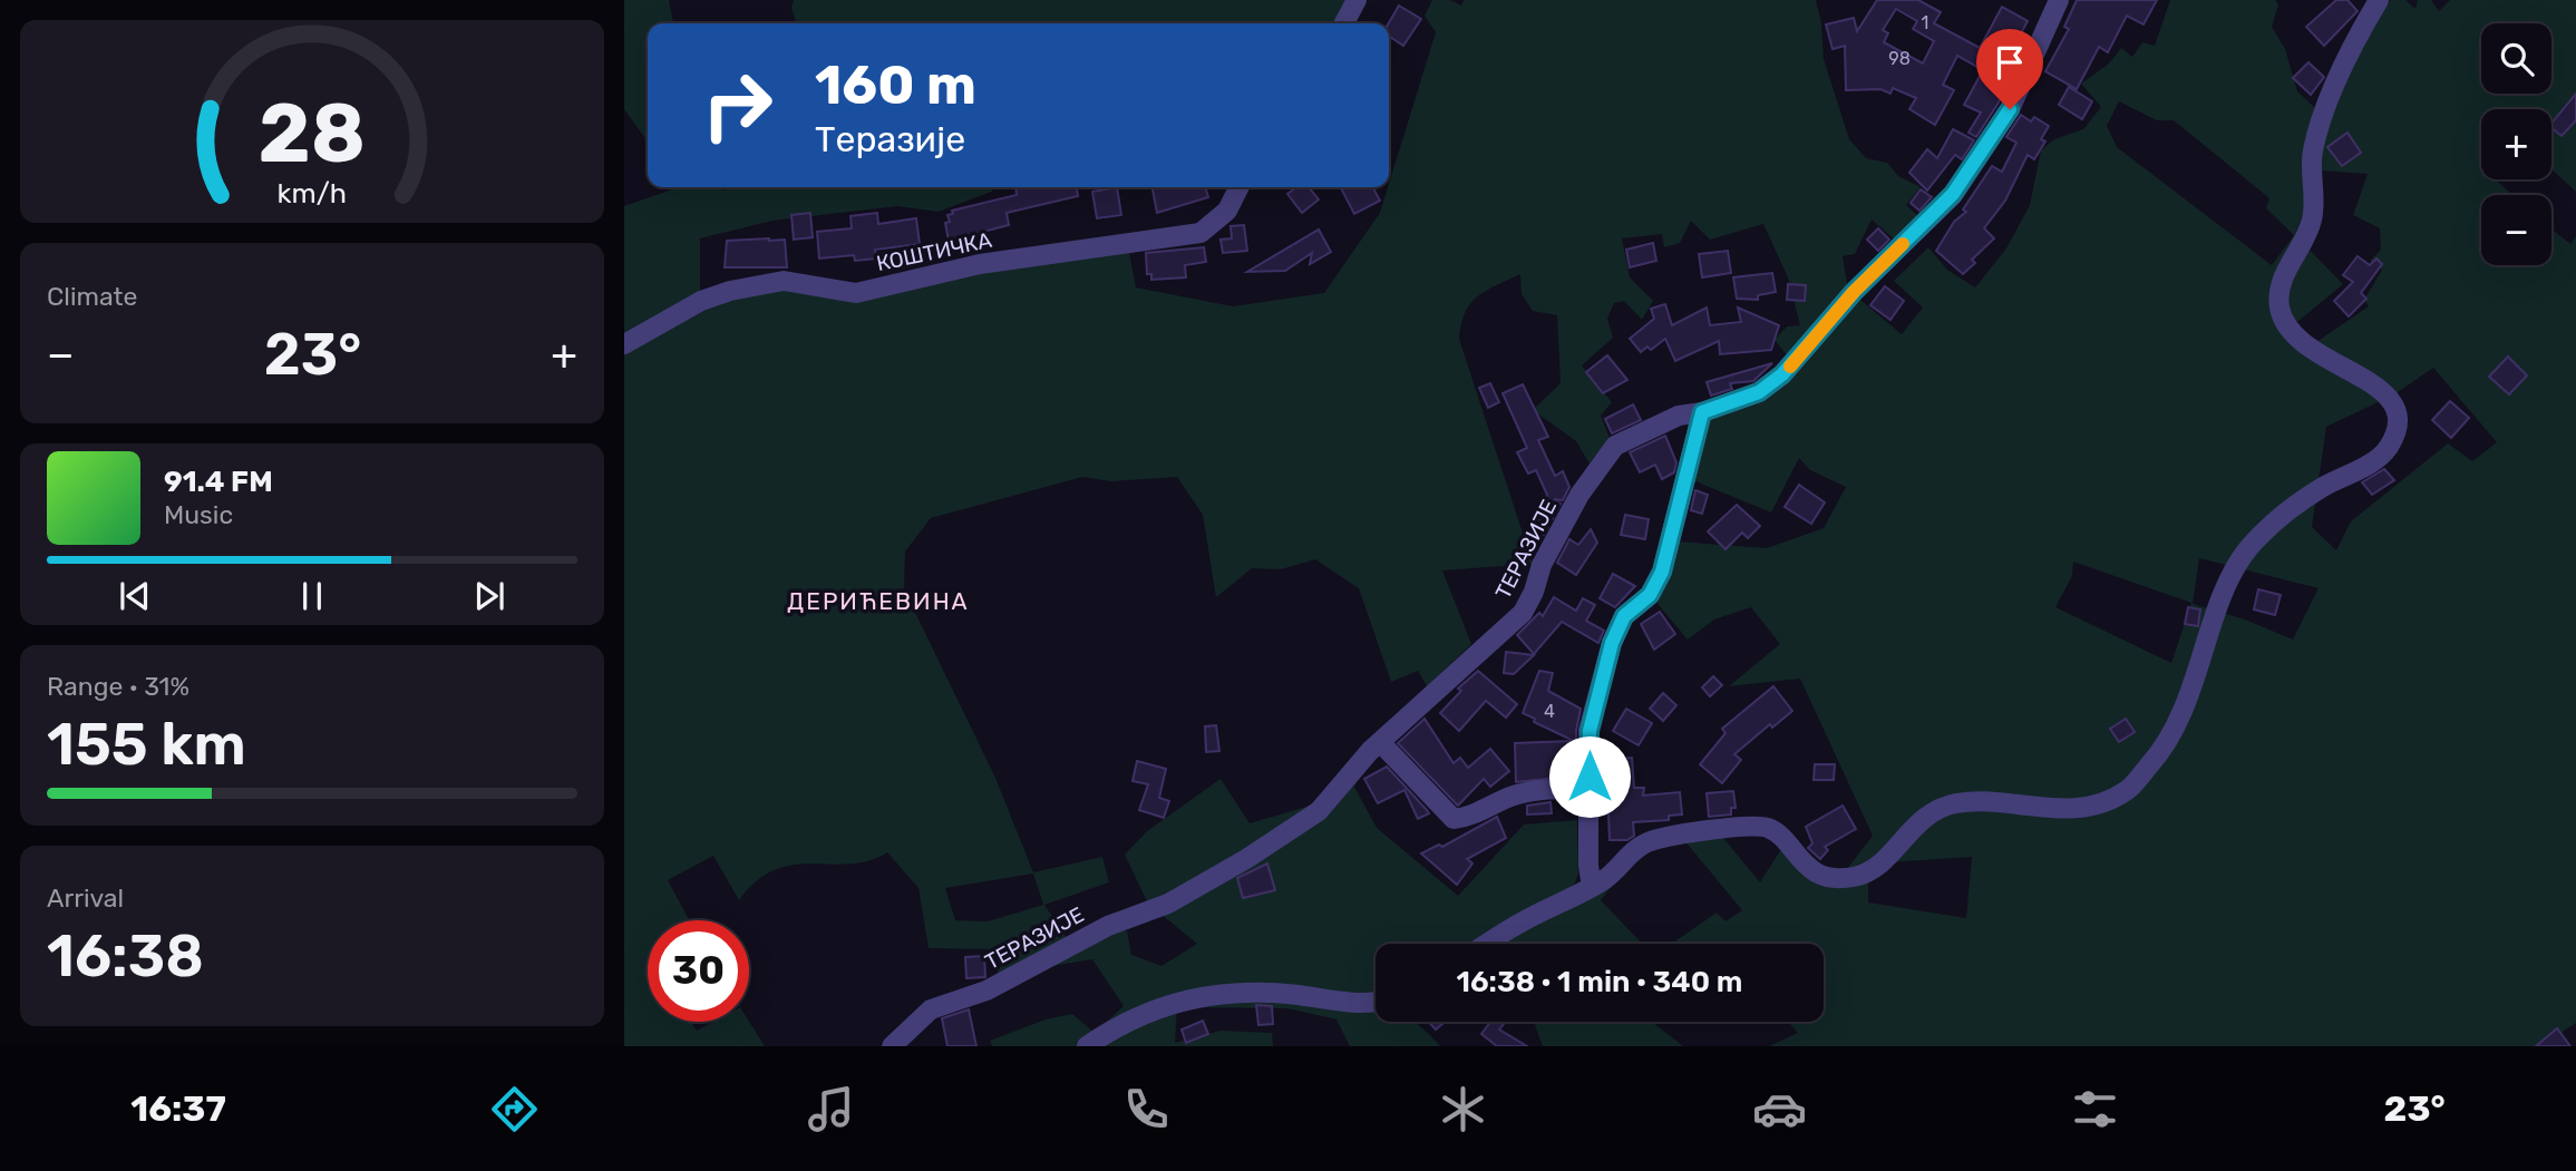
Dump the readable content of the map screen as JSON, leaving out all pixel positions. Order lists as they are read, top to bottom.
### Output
{
  "streets": {
    "street": ["КОШТИЧКА", "ТЕРАЗИЈЕ"]
  },
  "districts": ["ДЕРИЋЕВИНА"],
  "house_numbers": ["1", "98", "4"],
  "page": {
    "map_buttons": ["+", "−"],
    "turn": ["160 m", "Теразије"],
    "tile": [
      "Climate",
      ["Range · 31%", "155 km"],
      ["Arrival", "16:38"]
    ],
    "heat": ["−", "23°", "+"],
    "song": ["91.4 FM", "Music"],
    "limit": "30",
    "trip": "16:38 · 1 min · 340 m",
    "tabs": ["16:37", "23°"],
    "gauge": ["28", "km/h"]
  }
}
